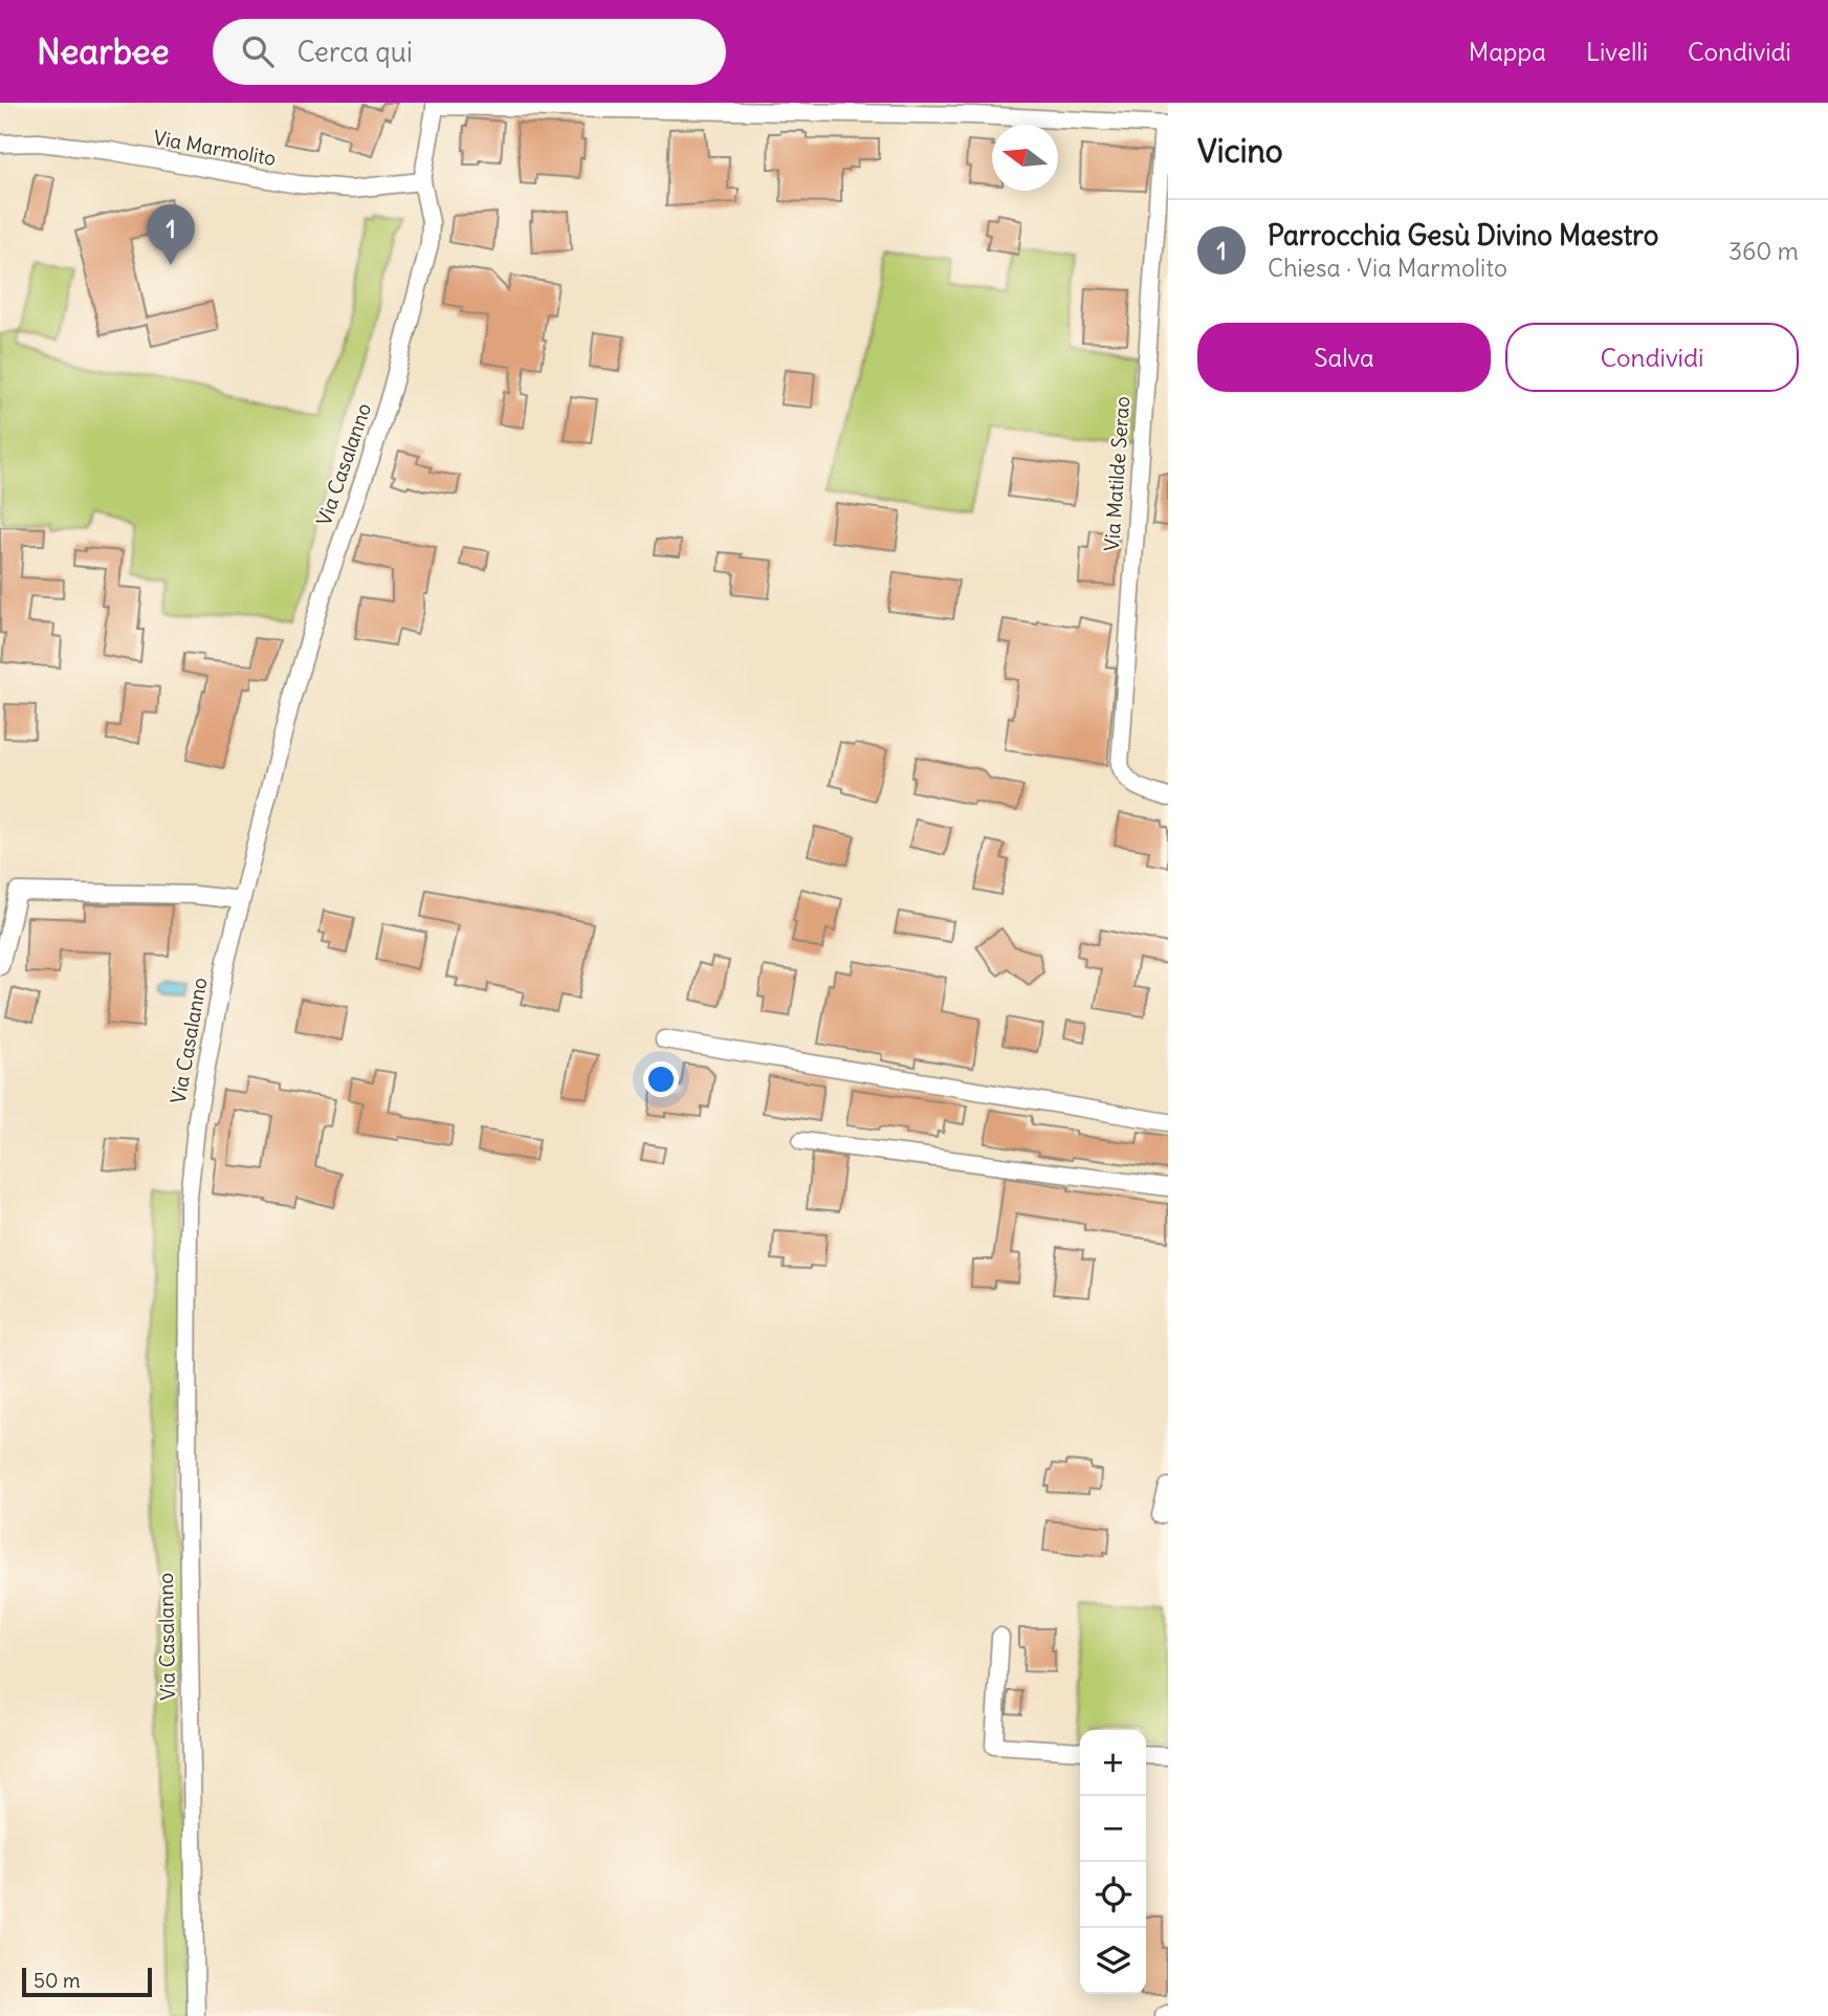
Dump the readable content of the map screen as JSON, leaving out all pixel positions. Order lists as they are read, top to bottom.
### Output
{
  "streets": {
    "street": ["Via Marmolito", "Via Casalanno", "Via Matilde Serao"]
  },
  "crossings": [
    ["Via Marmolito", "Via Casalanno"]
  ],
  "scale_bar": "50 m",
  "north": "left",
  "page": {
    "header": "Nearbee",
    "search": "Cerca qui",
    "nav": ["Mappa", "Livelli", "Condividi"],
    "heading": "Vicino",
    "list": [
      {
        "mark": "1",
        "name": "Parrocchia Gesù Divino Maestro",
        "note": "Chiesa · Via Marmolito",
        "value": "360 m"
      }
    ],
    "pins": "1",
    "buttons": ["Salva", "Condividi"],
    "map_buttons": ["+", "−"],
    "scale": "50 m"
  }
}
